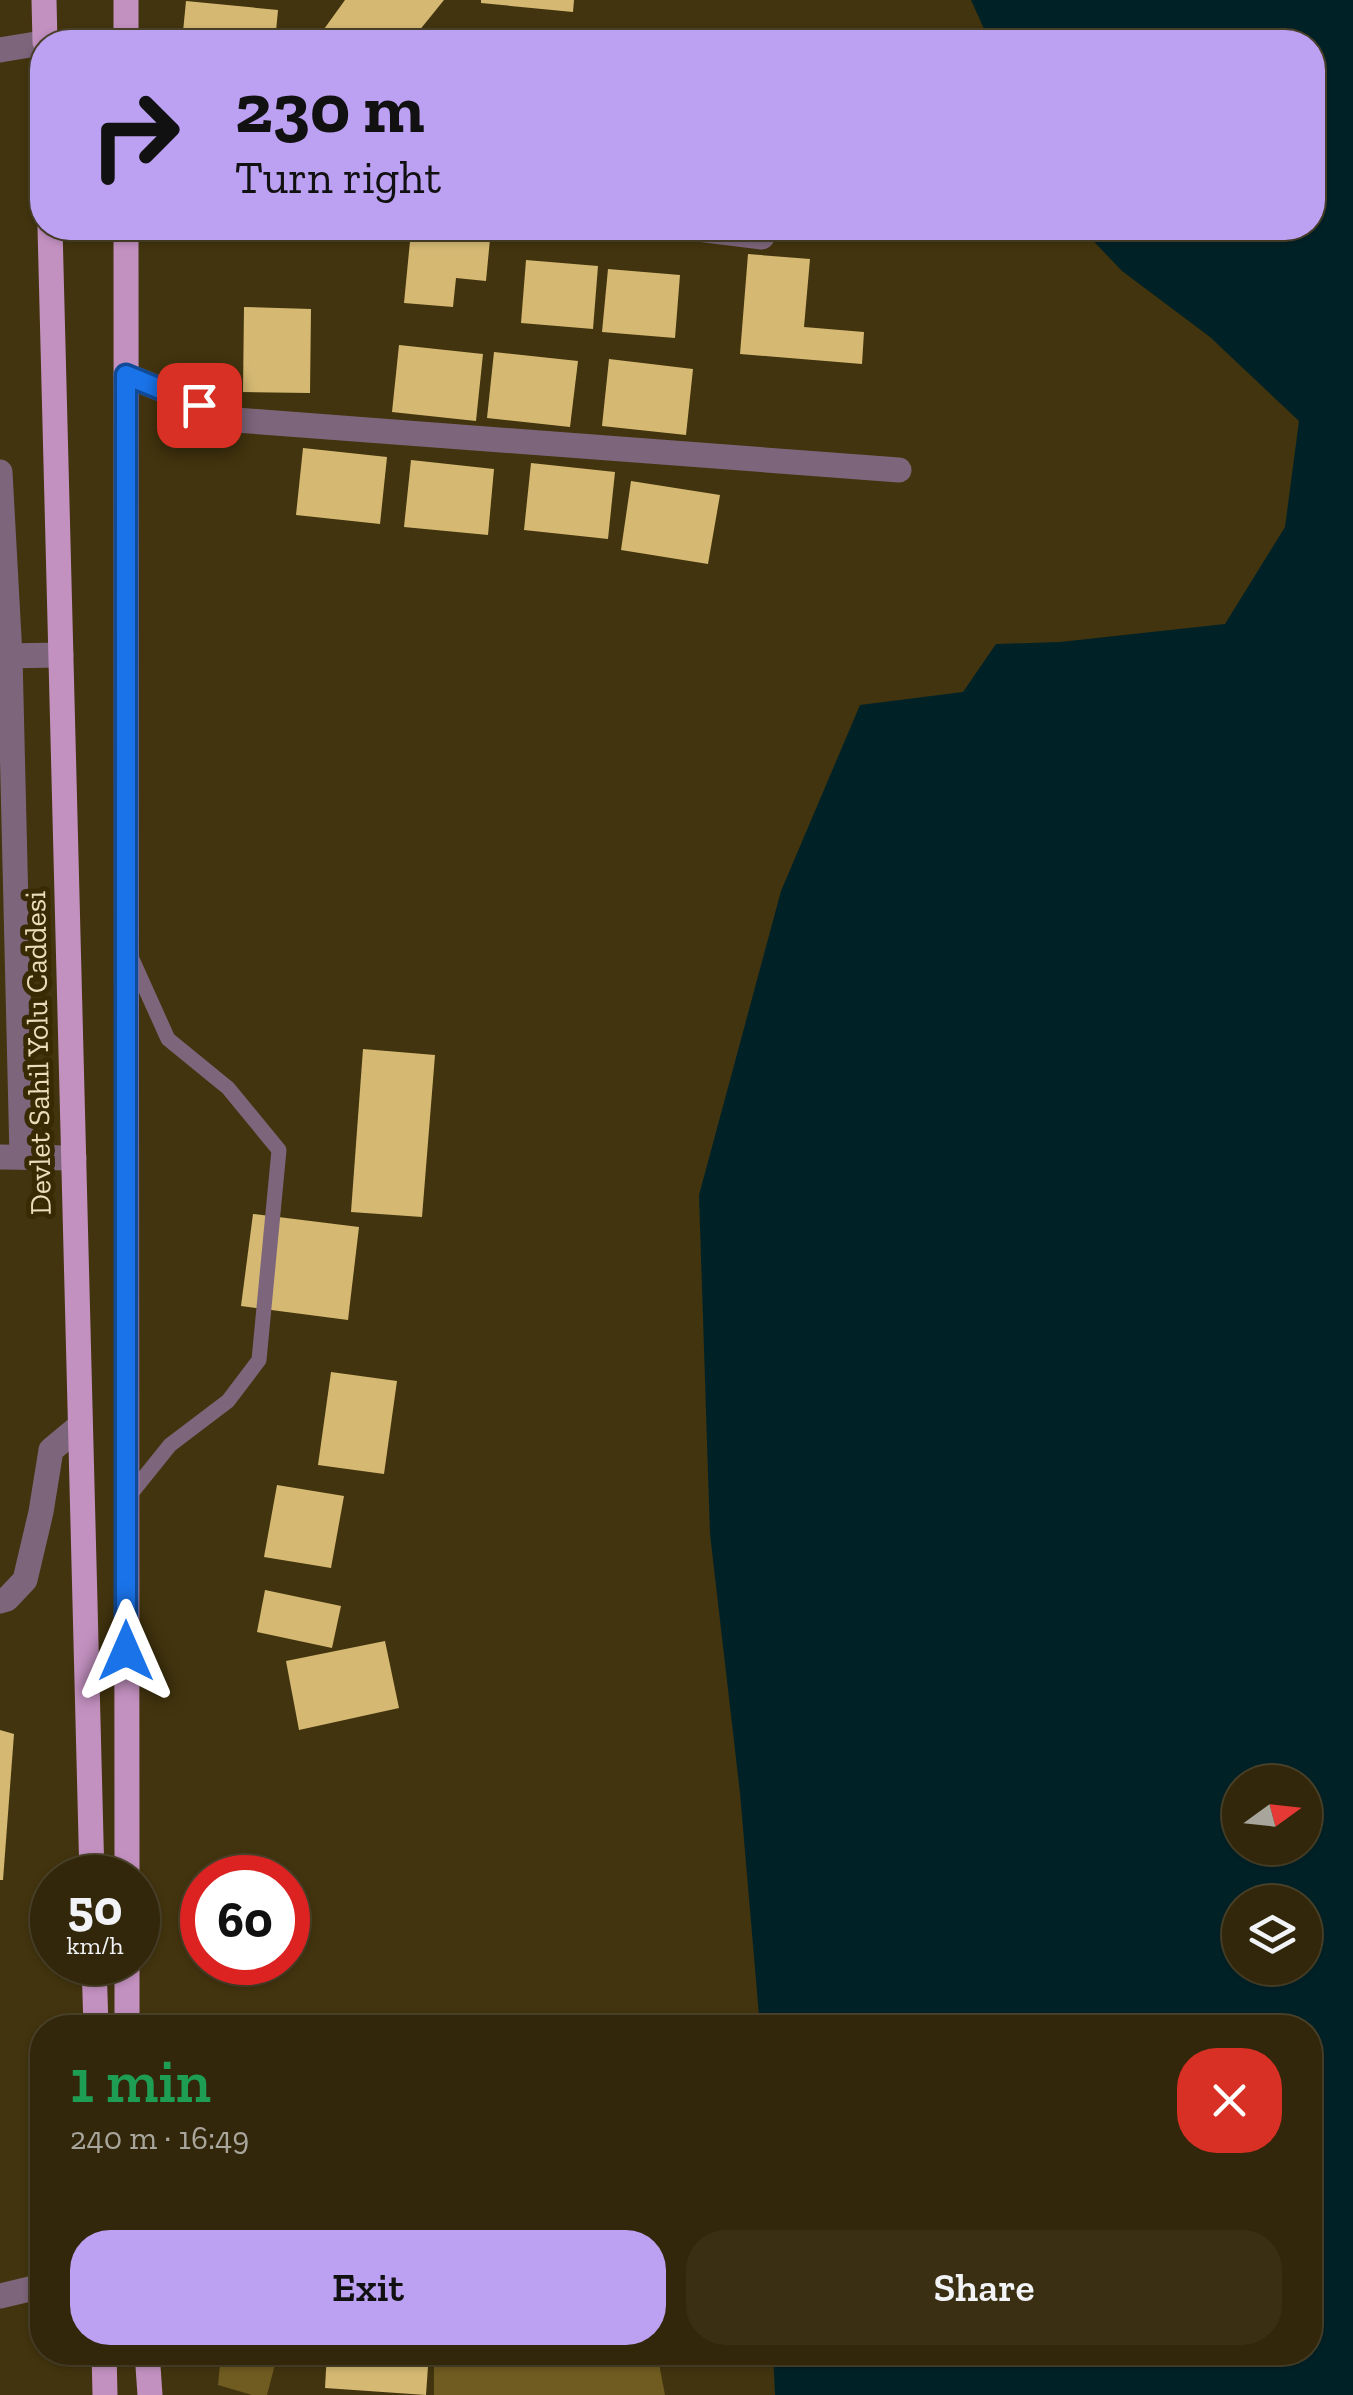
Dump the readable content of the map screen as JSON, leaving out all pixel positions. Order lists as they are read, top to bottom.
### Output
{
  "streets": {
    "main road": ["Devlet Sahil Yolu Caddesi"]
  },
  "north": "right",
  "page": {
    "turn": ["230 m", "Turn right"],
    "speed": "50 km/h",
    "limit": "60",
    "heading": ["1 min", "240 m · 16:49"],
    "buttons": ["Exit", "Share"]
  }
}
